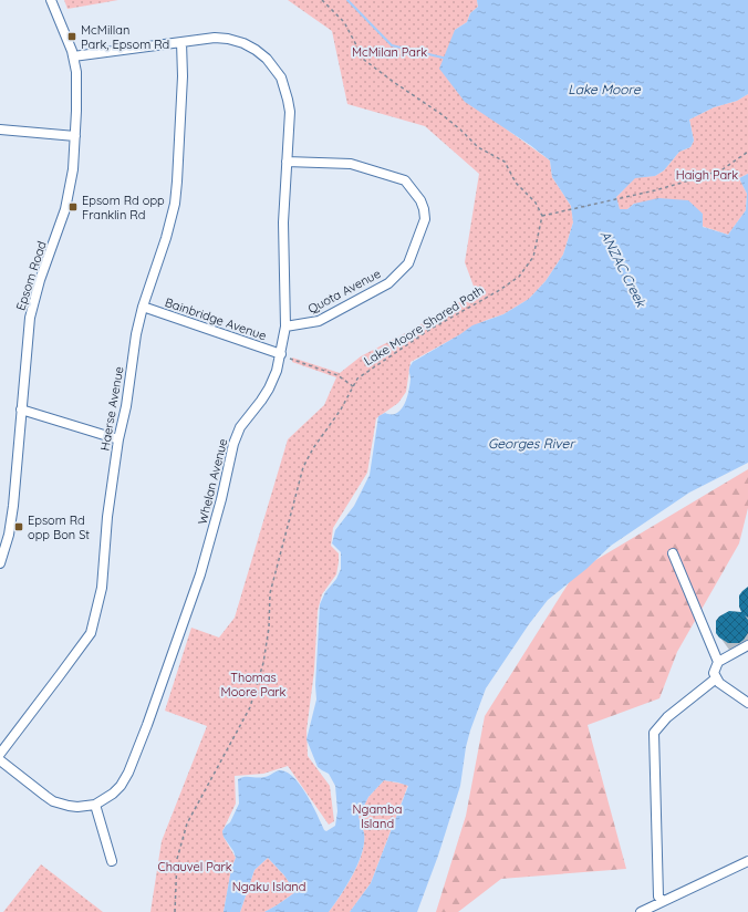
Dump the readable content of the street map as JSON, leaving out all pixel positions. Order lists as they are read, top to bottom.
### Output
{
  "streets": {
    "street": [
      "Epsom Road",
      "Quota Avenue",
      "Bainbridge Avenue",
      "Haerse Avenue",
      "Whelan Avenue"
    ],
    "path": ["Lake Moore Shared Path"]
  },
  "crossings": [
    ["Epsom Road", "Whelan Avenue"],
    ["Quota Avenue", "Whelan Avenue"],
    ["Bainbridge Avenue", "Haerse Avenue"],
    ["Bainbridge Avenue", "Whelan Avenue"],
    ["Haerse Avenue", "Whelan Avenue"]
  ],
  "water": ["Lake Moore", "ANZAC Creek", "Georges River"],
  "parks": [
    "McMilan Park",
    "Haigh Park",
    "Thomas Moore Park",
    "Ngamba Island",
    "Chauvel Park",
    "Ngaku Island"
  ],
  "places": {
    "transit": ["McMillan Park, Epsom Rd", "Epsom Rd opp Franklin Rd", "Epsom Rd opp Bon St"]
  }
}
